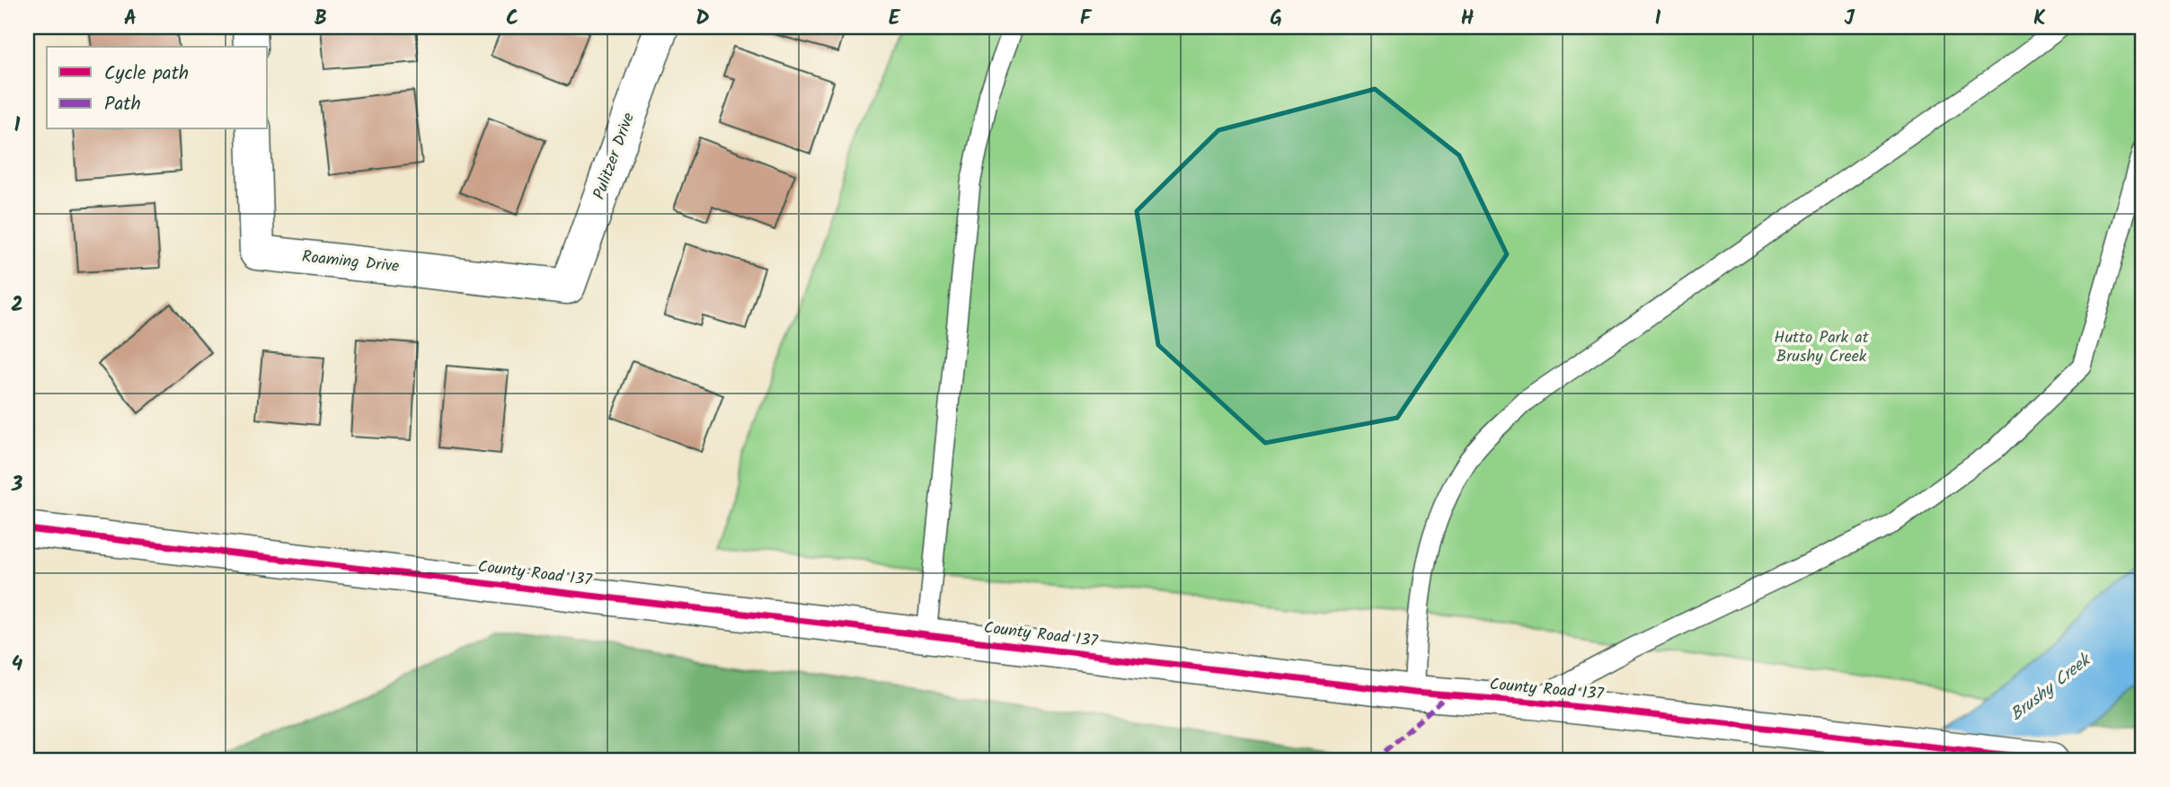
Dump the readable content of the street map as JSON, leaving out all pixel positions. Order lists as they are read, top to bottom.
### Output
{
  "streets": {
    "street": ["Pulitzer Drive", "Roaming Drive", "County Road 137"]
  },
  "crossings": [
    ["Pulitzer Drive", "Roaming Drive"]
  ],
  "water": ["Brushy Creek"],
  "parks": ["Hutto Park at Brushy Creek"],
  "legend": ["Cycle path", "Path"],
  "grid": {
    "columns": [
      "A",
      "B",
      "C",
      "D",
      "E",
      "F",
      "G",
      "H",
      "I",
      "J",
      "K"
    ],
    "rows": [
      "1",
      "2",
      "3",
      "4"
    ]
  }
}
